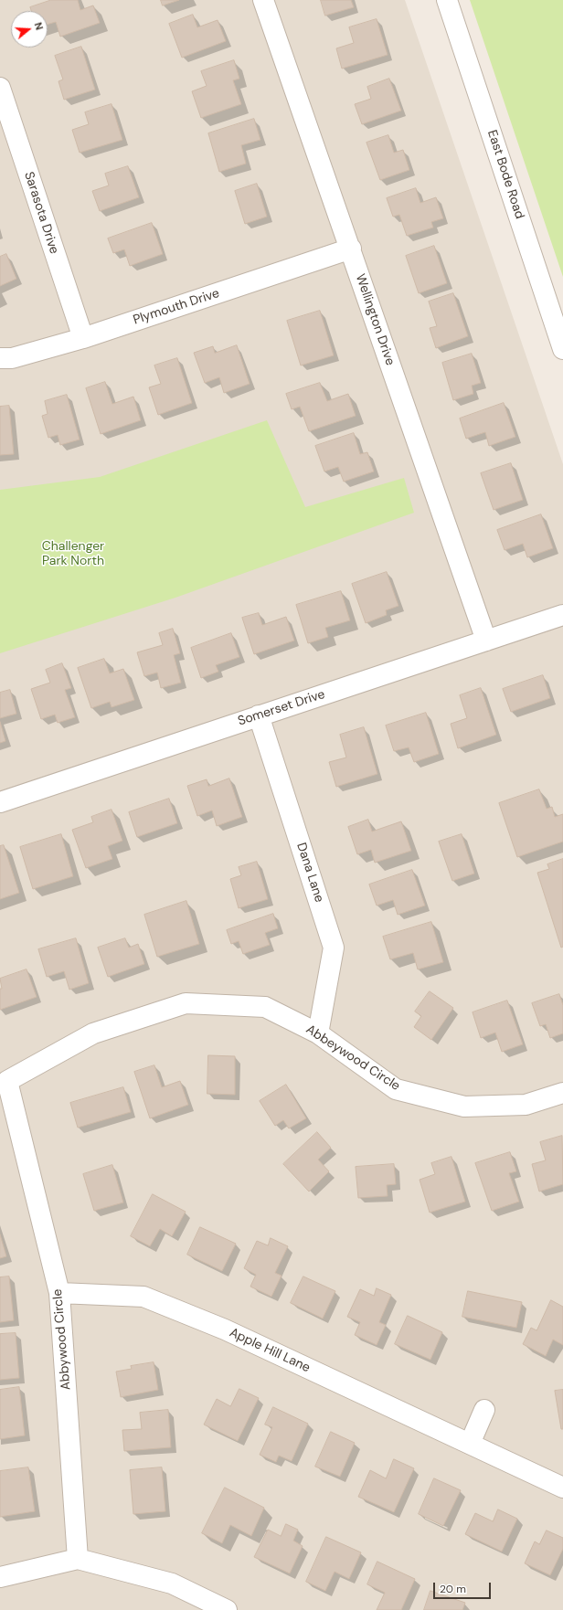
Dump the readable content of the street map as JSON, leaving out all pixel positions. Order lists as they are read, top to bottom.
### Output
{
  "streets": {
    "street": [
      "East Bode Road",
      "Sarasota Drive",
      "Plymouth Drive",
      "Wellington Drive",
      "Somerset Drive",
      "Dana Lane",
      "Abbeywood Circle",
      "Abbywood Circle",
      "Apple Hill Lane"
    ]
  },
  "crossings": [
    ["Sarasota Drive", "Plymouth Drive"],
    ["Plymouth Drive", "Wellington Drive"],
    ["Wellington Drive", "Somerset Drive"],
    ["Somerset Drive", "Dana Lane"],
    ["Dana Lane", "Abbeywood Circle"],
    ["Abbeywood Circle", "Abbywood Circle"],
    ["Abbywood Circle", "Apple Hill Lane"]
  ],
  "parks": ["Challenger Park North"],
  "scale_bar": "20 m",
  "north": "right"
}
